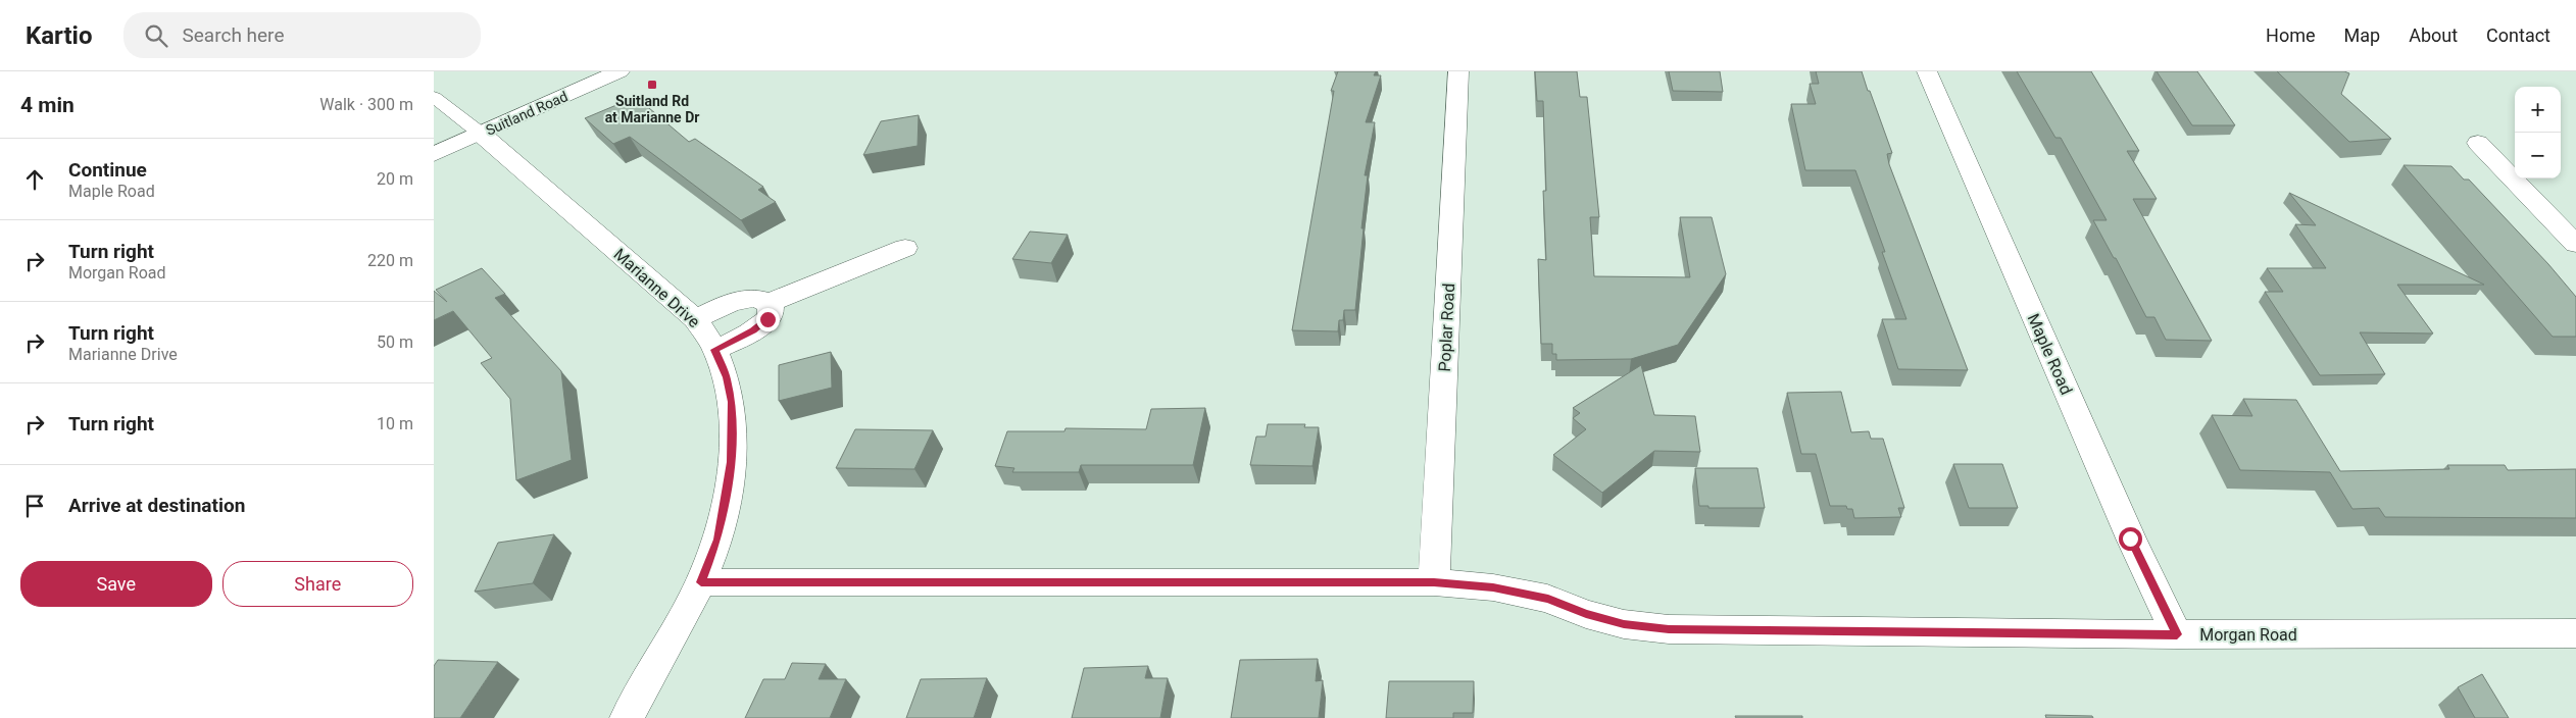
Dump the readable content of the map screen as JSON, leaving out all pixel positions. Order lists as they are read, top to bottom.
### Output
{
  "streets": {
    "street": [
      "Suitland Road",
      "Marianne Drive",
      "Poplar Road",
      "Maple Road",
      "Morgan Road"
    ]
  },
  "crossings": [
    ["Suitland Road", "Marianne Drive"],
    ["Marianne Drive", "Morgan Road"],
    ["Poplar Road", "Morgan Road"],
    ["Maple Road", "Morgan Road"]
  ],
  "places": {
    "transit": ["Suitland Rd at Marianne Dr"]
  },
  "page": {
    "header": "Kartio",
    "search": "Search here",
    "nav": [
      "Home",
      "Map",
      "About",
      "Contact"
    ],
    "heading": ["4 min", "Walk · 300 m"],
    "map_buttons": ["+", "−"],
    "list": [
      ["Continue", "Maple Road", "20 m"],
      ["Turn right", "Morgan Road", "220 m"],
      ["Turn right", "Marianne Drive", "50 m"],
      ["Turn right", "10 m"],
      "Arrive at destination"
    ],
    "buttons": ["Save", "Share"]
  }
}
